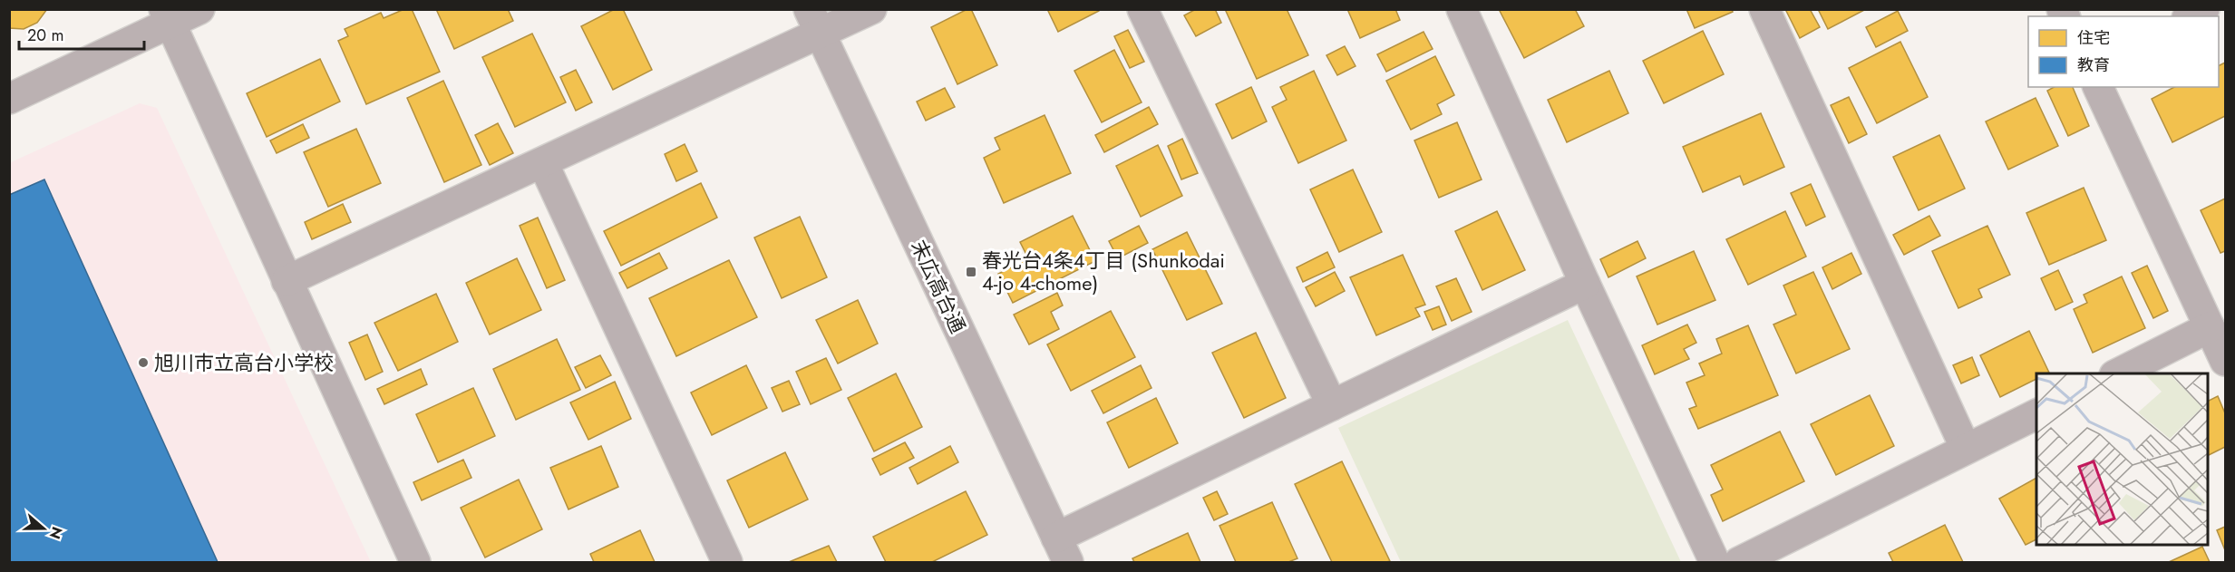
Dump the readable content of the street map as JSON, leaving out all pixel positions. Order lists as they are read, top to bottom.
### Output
{
  "streets": {
    "street": ["末広高台通"]
  },
  "places": {
    "transit": ["春光台4条4丁目 (Shunkodai 4-jo 4-chome)"],
    "other": ["旭川市立高台小学校"]
  },
  "legend": ["住宅", "教育"],
  "scale_bar": "20 m",
  "north": "right"
}
